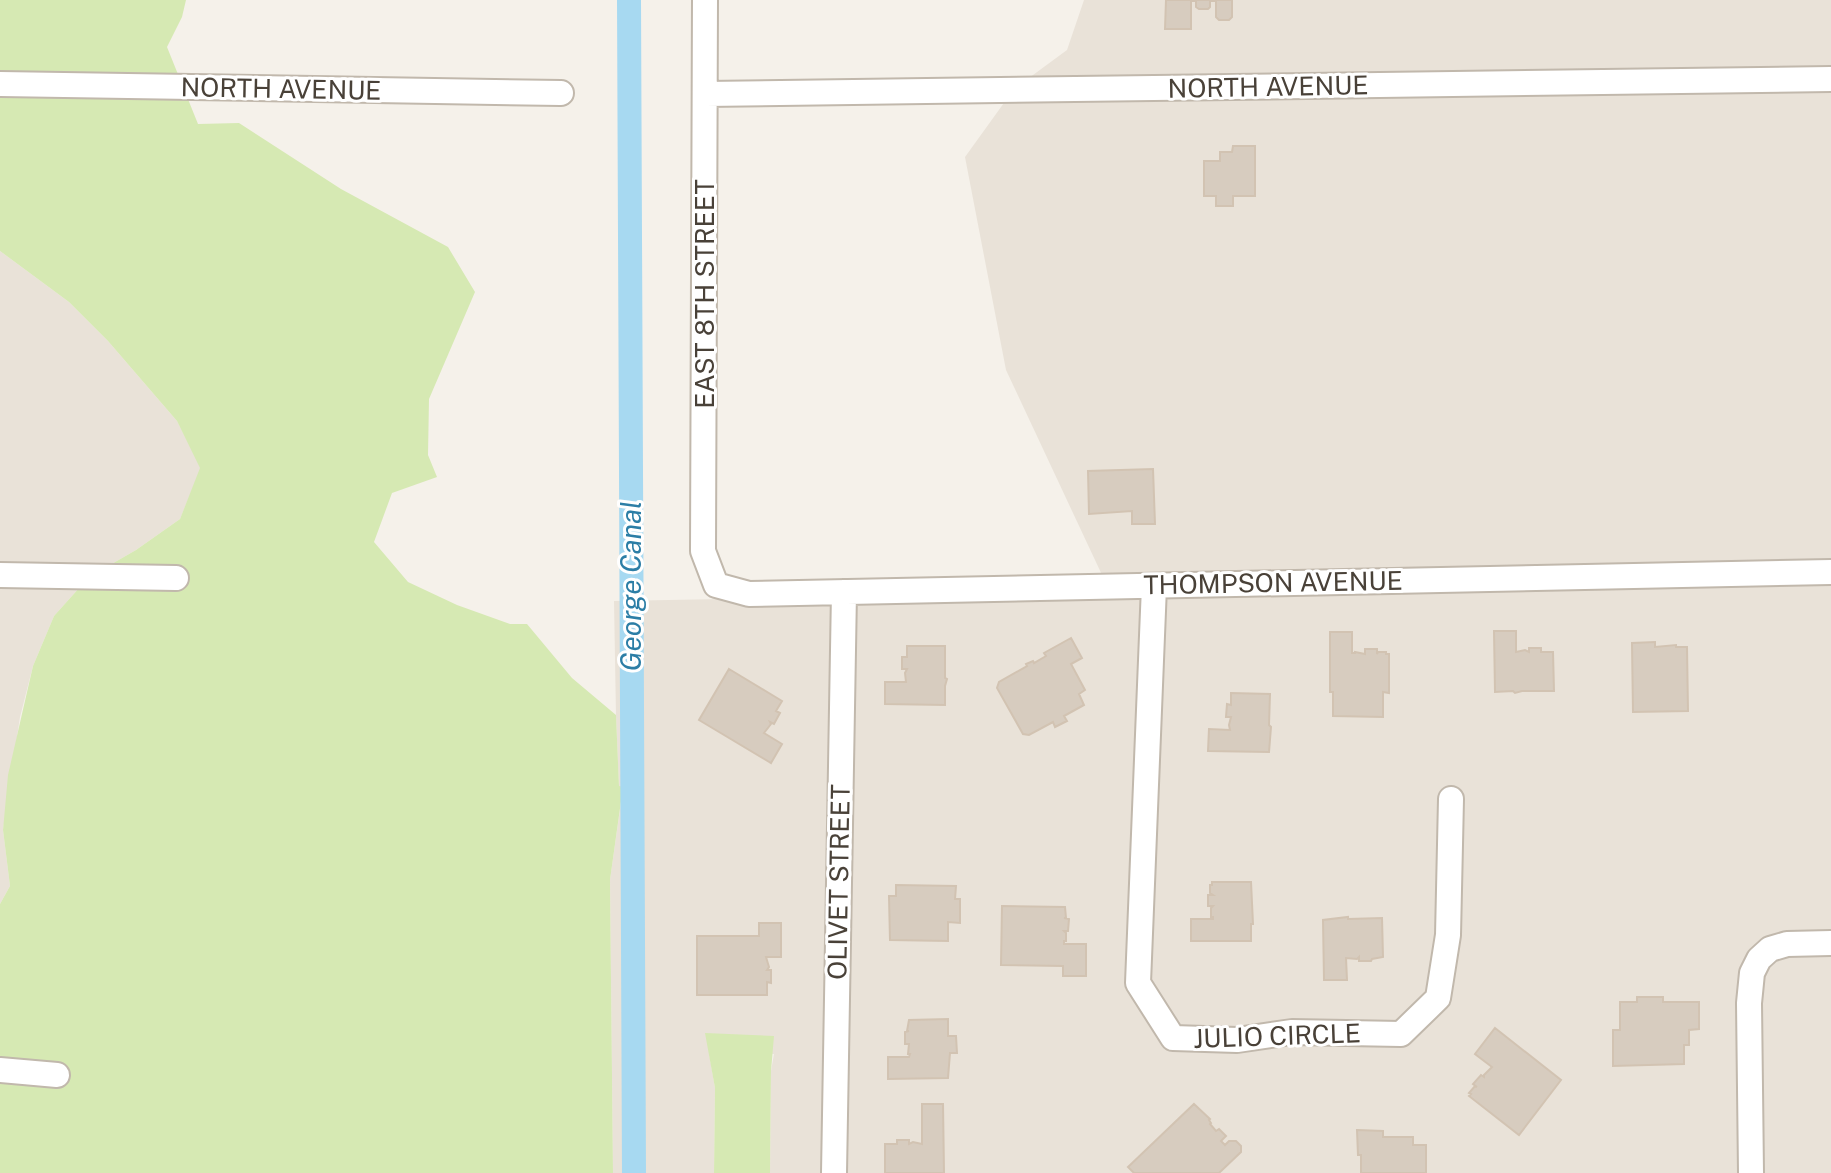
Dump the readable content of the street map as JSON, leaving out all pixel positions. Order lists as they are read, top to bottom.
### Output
{
  "streets": {
    "street": [
      "NORTH AVENUE",
      "EAST 8TH STREET",
      "THOMPSON AVENUE",
      "OLIVET STREET",
      "JULIO CIRCLE"
    ]
  },
  "crossings": [
    ["NORTH AVENUE", "EAST 8TH STREET"],
    ["EAST 8TH STREET", "THOMPSON AVENUE"],
    ["THOMPSON AVENUE", "OLIVET STREET"],
    ["THOMPSON AVENUE", "JULIO CIRCLE"]
  ],
  "water": ["George Canal"]
}
